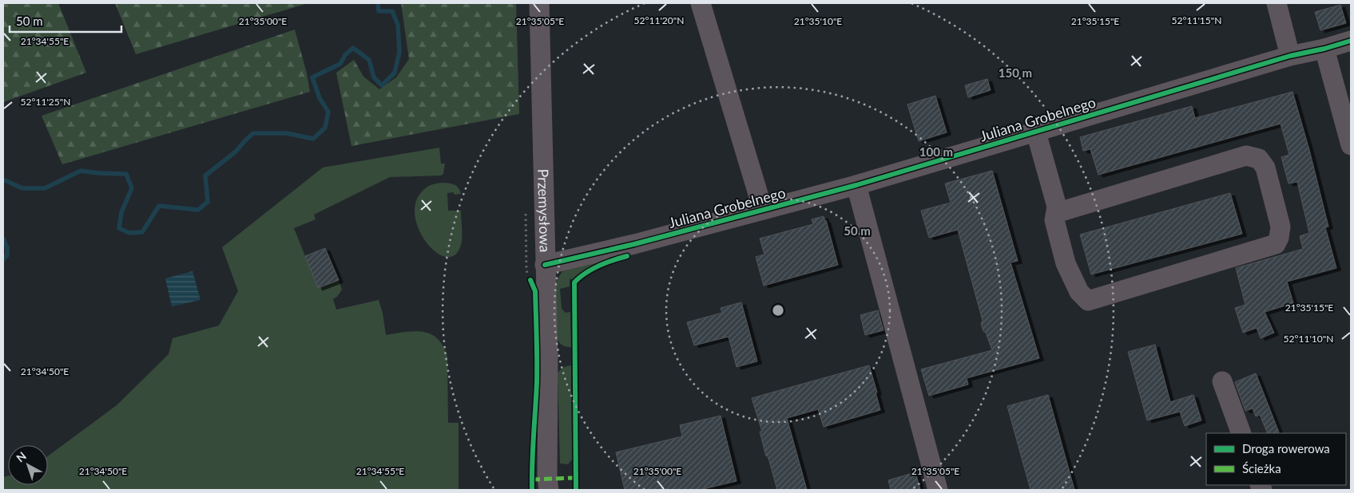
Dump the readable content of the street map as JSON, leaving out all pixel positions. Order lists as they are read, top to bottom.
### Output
{
  "streets": {
    "street": ["Juliana Grobelnego", "Przemysłowa"]
  },
  "crossings": [
    ["Juliana Grobelnego", "Przemysłowa"]
  ],
  "legend": ["Droga rowerowa", "Ścieżka"],
  "scale_bar": "50 m",
  "north": "top left",
  "coordinates": [
    "52°11'20\"N",
    "52°11'15\"N",
    "21°35'00\"E",
    "21°35'05\"E",
    "21°35'15\"E",
    "21°35'10\"E",
    "21°34'55\"E",
    "52°11'25\"N",
    "52°11'10\"N",
    "21°34'50\"E"
  ],
  "rings": ["150 m", "100 m", "50 m"]
}
